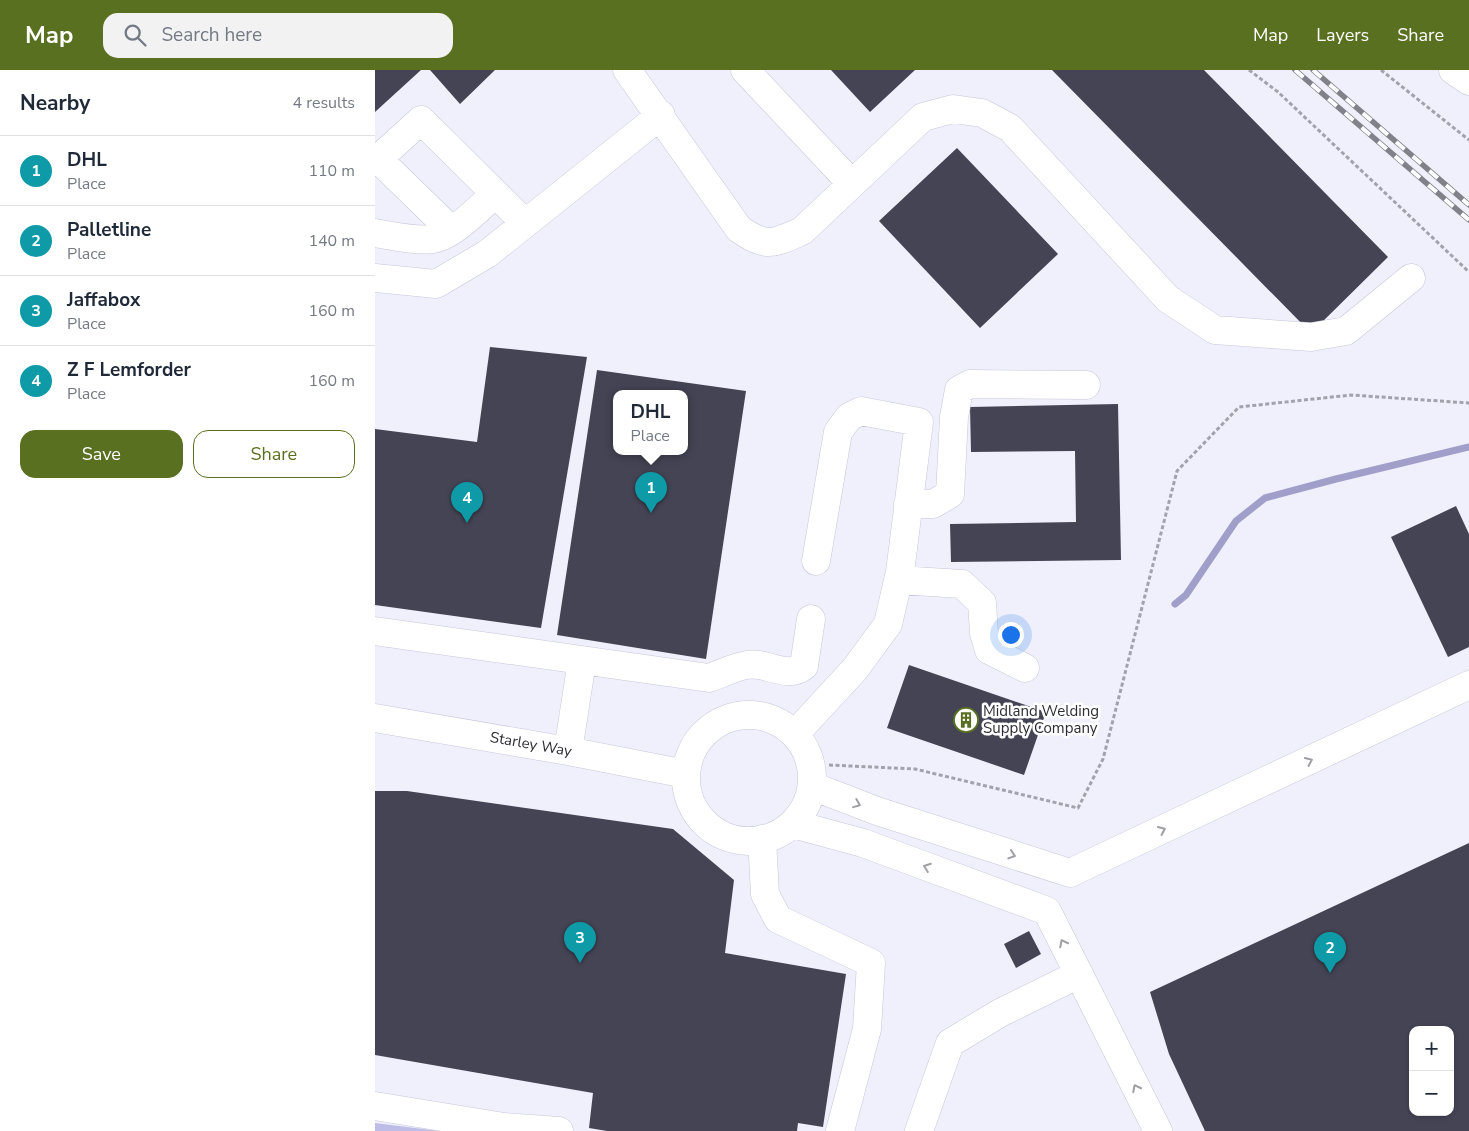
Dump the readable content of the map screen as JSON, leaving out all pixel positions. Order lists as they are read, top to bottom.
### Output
{
  "streets": {
    "street": ["Starley Way"]
  },
  "places": {
    "building": ["Midland Welding Supply Company"]
  },
  "page": {
    "header": "Map",
    "search": "Search here",
    "nav": ["Map", "Layers", "Share"],
    "heading": ["Nearby", "4 results"],
    "list": [
      {
        "mark": "1",
        "name": "DHL",
        "note": "Place",
        "value": "110 m"
      },
      {
        "mark": "2",
        "name": "Palletline",
        "note": "Place",
        "value": "140 m"
      },
      {
        "mark": "3",
        "name": "Jaffabox",
        "note": "Place",
        "value": "160 m"
      },
      {
        "mark": "4",
        "name": "Z F Lemforder",
        "note": "Place",
        "value": "160 m"
      }
    ],
    "popup": ["DHL", "Place"],
    "buttons": ["Save", "Share"],
    "pins": [
      "1",
      "4",
      "3",
      "2"
    ],
    "map_buttons": ["+", "−"]
  }
}
